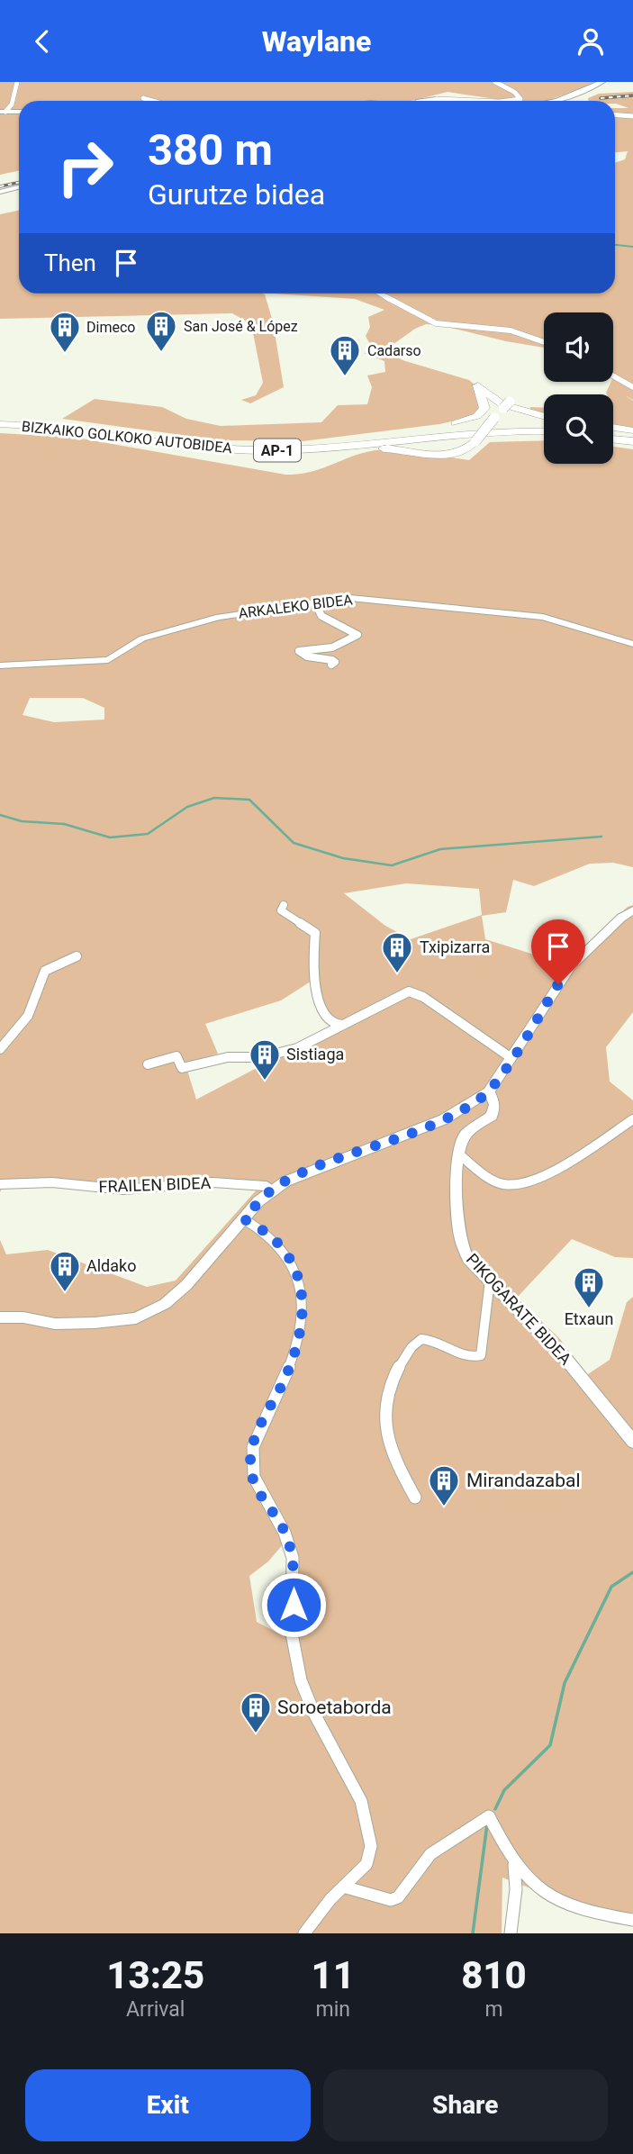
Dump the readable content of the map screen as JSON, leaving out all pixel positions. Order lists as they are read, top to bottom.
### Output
{
  "streets": {
    "highway": ["BIZKAIKO GOLKOKO AUTOBIDEA", "AP-1"],
    "main road": ["ARKALEKO BIDEA", "PIKOGARATE BIDEA"],
    "street": ["FRAILEN BIDEA"]
  },
  "places": {
    "building": [
      "San José & López",
      "Dimeco",
      "Cadarso",
      "Txipizarra",
      "Sistiaga",
      "Aldako",
      "Etxaun",
      "Mirandazabal",
      "Soroetaborda"
    ]
  },
  "page": {
    "header": "Waylane",
    "turn": ["380 m", "Gurutze bidea"],
    "then": "Then",
    "eta": [
      "13:25",
      "Arrival",
      "11",
      "min",
      "810",
      "m"
    ],
    "buttons": ["Exit", "Share"]
  }
}
